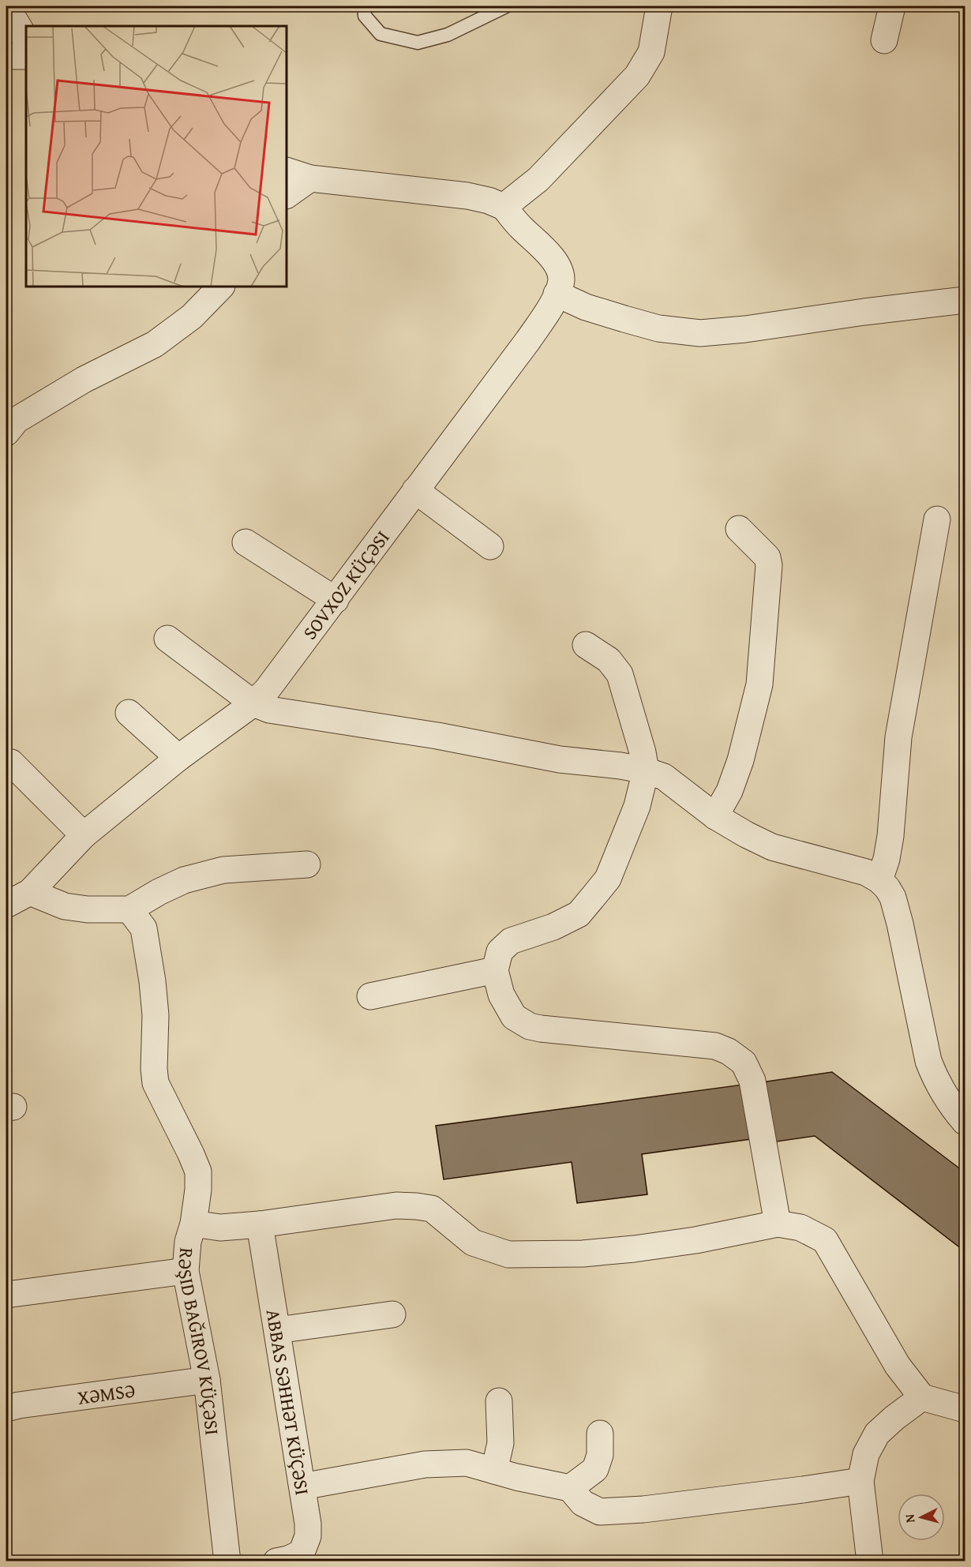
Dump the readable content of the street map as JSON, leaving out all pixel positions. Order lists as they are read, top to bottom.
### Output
{
  "streets": {
    "street": ["SOVXOZ KÜÇƏSI", "XƏMSƏ", "ABBAS SƏHHƏT KÜÇƏSI"]
  },
  "north": "left"
}
